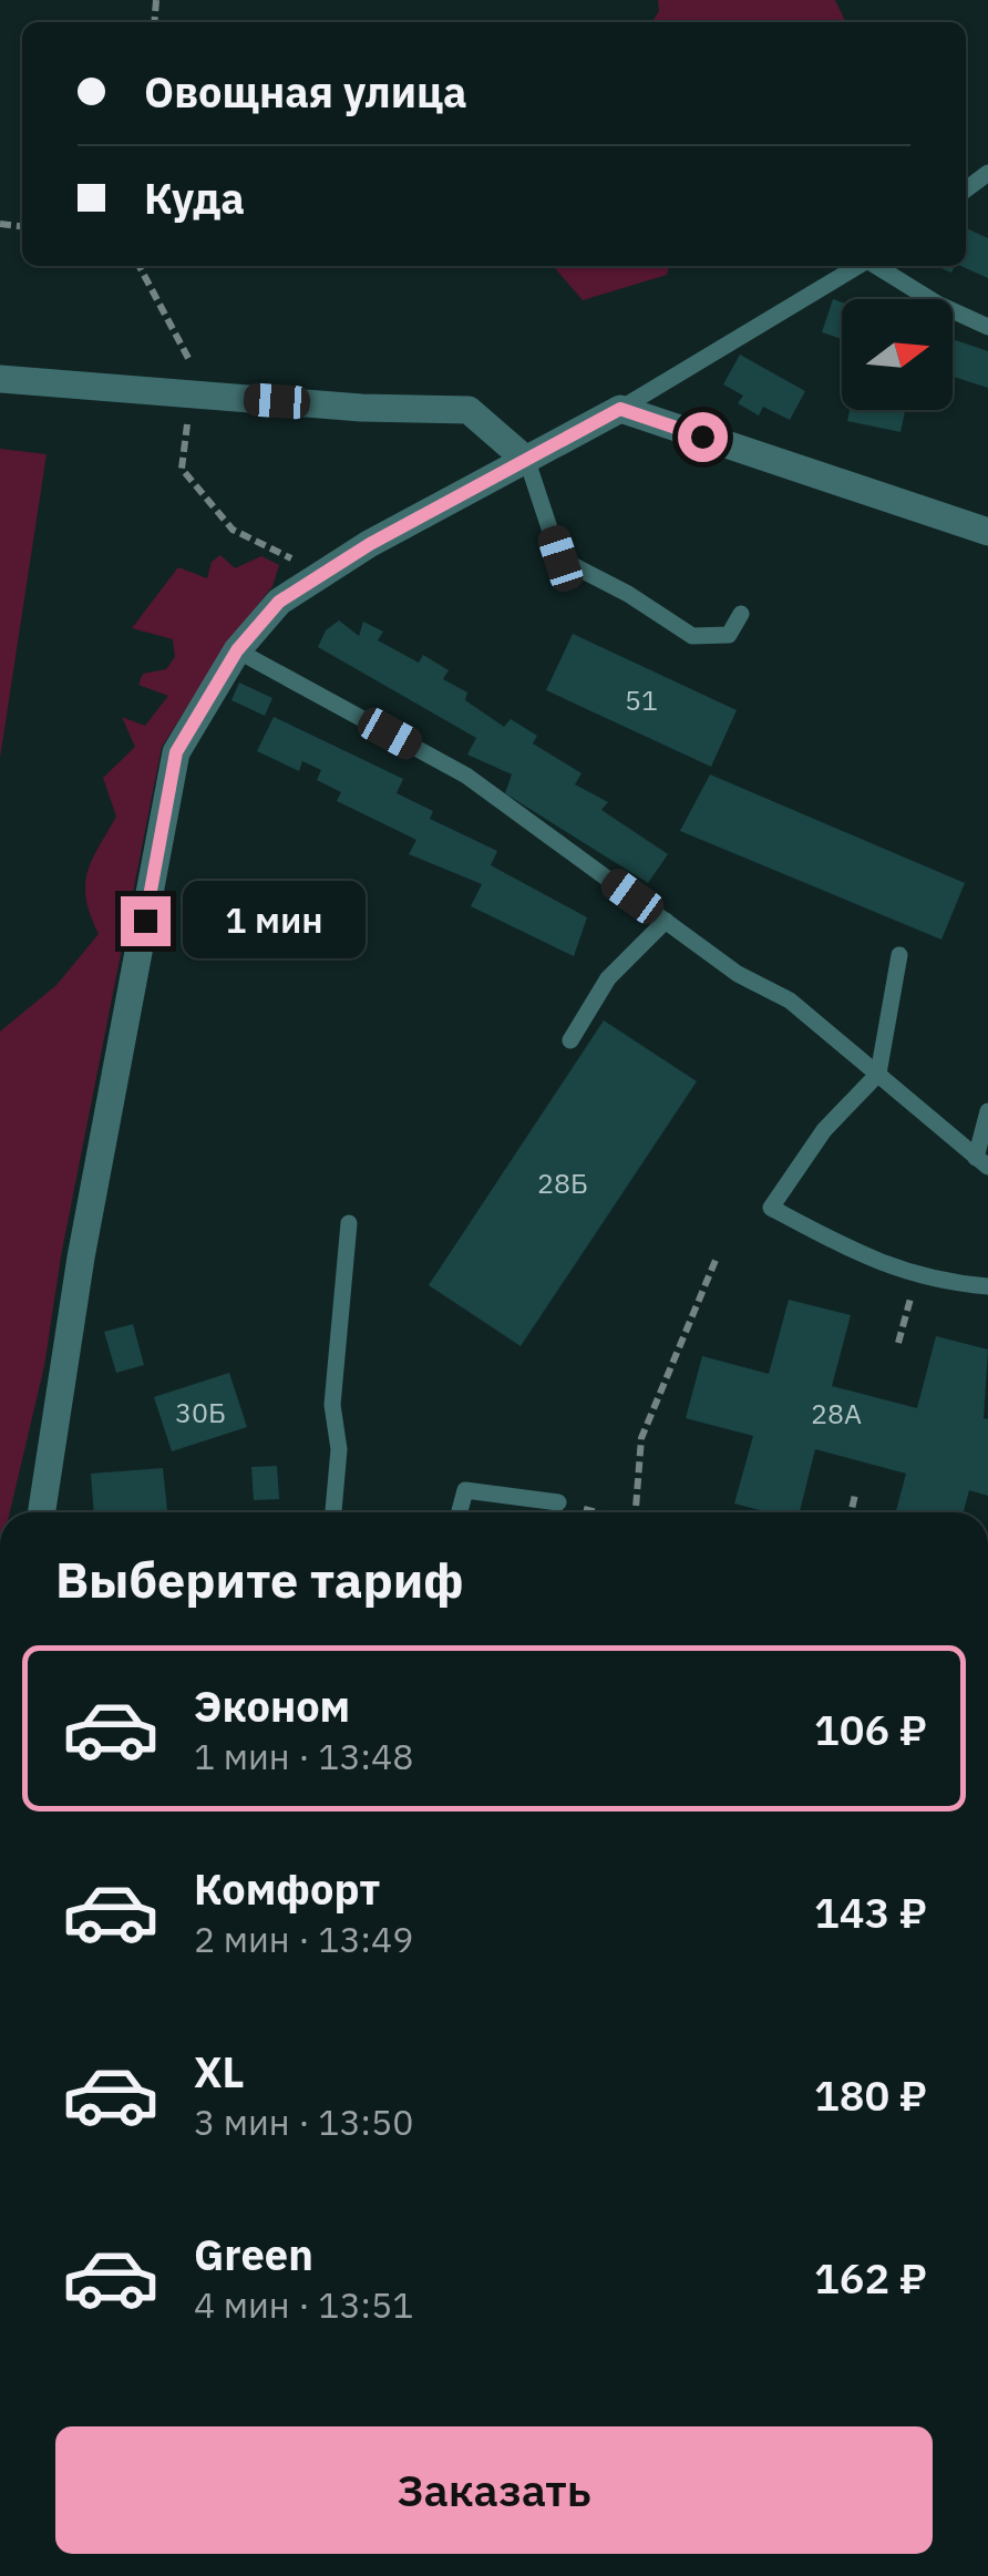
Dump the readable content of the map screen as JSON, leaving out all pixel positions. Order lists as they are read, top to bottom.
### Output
{
  "house_numbers": [
    "51",
    "28Б",
    "30Б",
    "28А"
  ],
  "north": "right",
  "page": {
    "banner": ["Овощная улица", "Куда"],
    "bubble": "1 мин",
    "heading": "Выберите тариф",
    "list": [
      {
        "name": "Эконом",
        "note": "1 мин · 13:48",
        "value": "106 ₽"
      },
      {
        "name": "Комфорт",
        "note": "2 мин · 13:49",
        "value": "143 ₽"
      },
      {
        "name": "XL",
        "note": "3 мин · 13:50",
        "value": "180 ₽"
      },
      {
        "name": "Green",
        "note": "4 мин · 13:51",
        "value": "162 ₽"
      }
    ],
    "buttons": "Заказать"
  }
}
